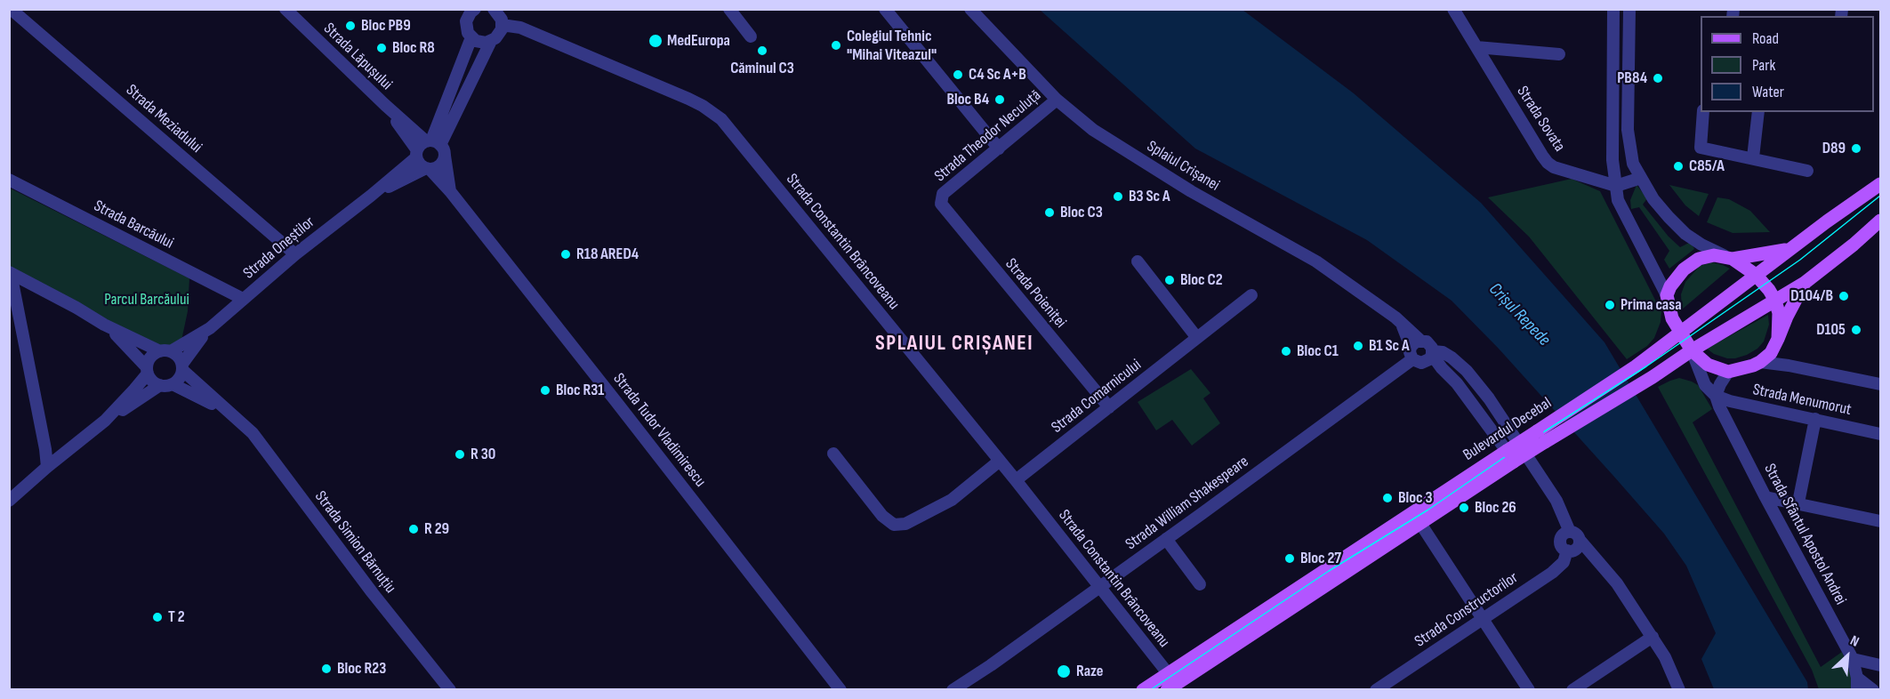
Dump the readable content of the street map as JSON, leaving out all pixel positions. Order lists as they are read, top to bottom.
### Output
{
  "streets": {
    "main road": ["Bulevardul Decebal"],
    "street": [
      "Strada Lăpușului",
      "Strada Meziadului",
      "Strada Sovata",
      "Strada Theodor Neculuță",
      "Splaiul Crișanei",
      "Strada Barcăului",
      "Strada Constantin Brâncoveanu",
      "Strada Oneștilor",
      "Strada Poieniței",
      "Strada Comarnicului",
      "Strada Menumorut",
      "Strada Tudor Vladimirescu",
      "Strada William Shakespeare",
      "Strada Sfântul Apostol Andrei",
      "Strada Simion Bărnuțiu",
      "Strada Constructorilor"
    ]
  },
  "crossings": [
    ["Strada Lăpușului", "Strada Oneștilor"],
    ["Strada Lăpușului", "Strada Tudor Vladimirescu"],
    ["Strada Meziadului", "Strada Oneștilor"],
    ["Strada Theodor Neculuță", "Splaiul Crișanei"],
    ["Strada Theodor Neculuță", "Strada Poieniței"],
    ["Splaiul Crișanei", "Bulevardul Decebal"],
    ["Splaiul Crișanei", "Strada William Shakespeare"],
    ["Strada Barcăului", "Strada Oneștilor"],
    ["Strada Constantin Brâncoveanu", "Strada Comarnicului"],
    ["Strada Constantin Brâncoveanu", "Bulevardul Decebal"],
    ["Strada Constantin Brâncoveanu", "Strada William Shakespeare"],
    ["Strada Oneștilor", "Strada Tudor Vladimirescu"],
    ["Strada Oneștilor", "Strada Simion Bărnuțiu"],
    ["Strada Poieniței", "Strada Comarnicului"],
    ["Strada Menumorut", "Strada Sfântul Apostol Andrei"],
    ["Bulevardul Decebal", "Strada Sfântul Apostol Andrei"]
  ],
  "districts": ["SPLAIUL CRIȘANEI"],
  "water": ["Crișul Repede"],
  "parks": ["Parcul Barcăului"],
  "places": [
    "Bloc PB9",
    "MedEuropa",
    "Colegiul Tehnic \"Mihai Viteazul\"",
    "Bloc R8",
    "Căminul C3",
    "C4 Sc A+B",
    "PB84",
    "Bloc B4",
    "D89",
    "C85/A",
    "B3 Sc A",
    "Bloc C3",
    "R18 ARED4",
    "Bloc C2",
    "D104/B",
    "Prima casa",
    "D105",
    "B1 Sc A",
    "Bloc C1",
    "Bloc R31",
    "R 30",
    "Bloc 3",
    "Bloc 26",
    "R 29",
    "Bloc 27",
    "T 2",
    "Bloc R23",
    "Raze"
  ],
  "legend": ["Road", "Park", "Water"],
  "north": "top right"
}
